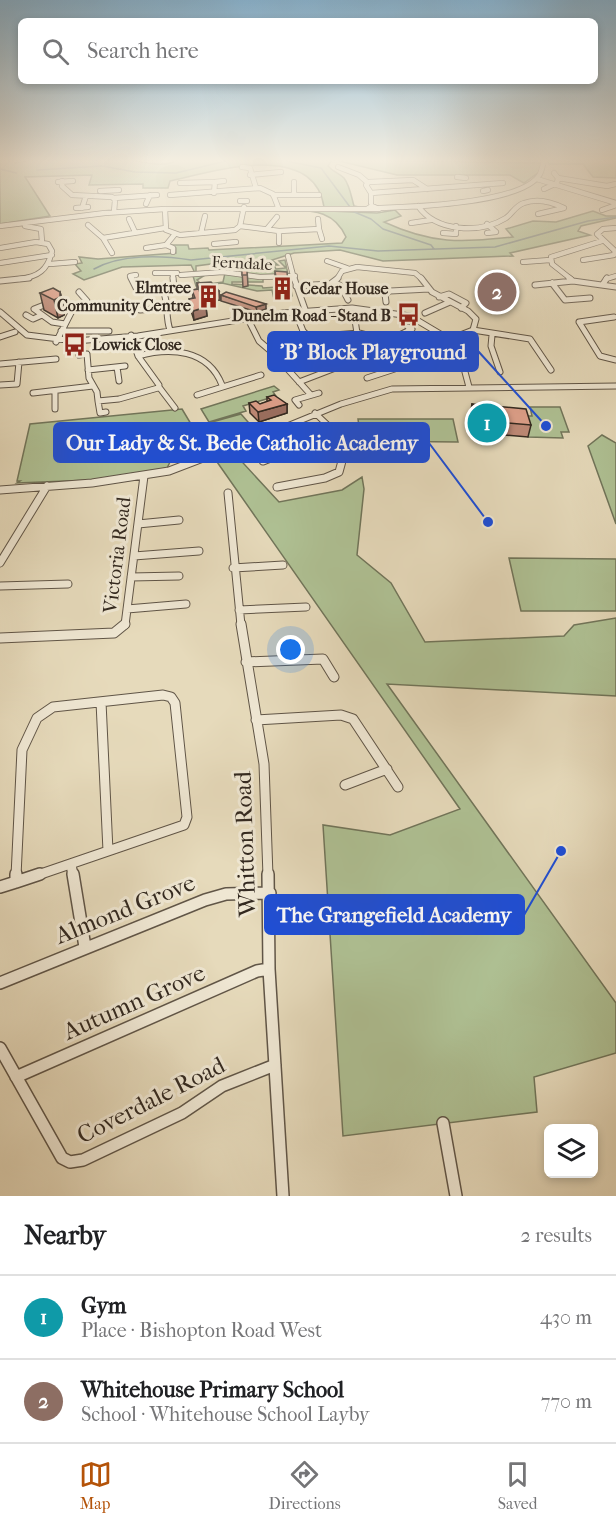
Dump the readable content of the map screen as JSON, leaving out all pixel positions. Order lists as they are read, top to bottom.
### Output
{
  "streets": {
    "street": [
      "Ferndale",
      "Victoria Road",
      "Whitton Road",
      "Almond Grove",
      "Autumn Grove",
      "Coverdale Road"
    ]
  },
  "crossings": [
    ["Whitton Road", "Almond Grove"],
    ["Whitton Road", "Autumn Grove"],
    ["Whitton Road", "Coverdale Road"],
    ["Autumn Grove", "Coverdale Road"]
  ],
  "places": {
    "building": ["Cedar House", "Elmtree Community Centre"],
    "bus stop": ["Dunelm Road - Stand B", "Lowick Close"],
    "other": ["'B' Block Playground", "Our Lady & St. Bede Catholic Academy", "The Grangefield Academy"]
  },
  "page": {
    "search": "Search here",
    "pins": ["2", "1"],
    "heading": ["Nearby", "2 results"],
    "list": [
      {
        "mark": "1",
        "name": "Gym",
        "note": "Place · Bishopton Road West",
        "value": "430 m"
      },
      {
        "mark": "2",
        "name": "Whitehouse Primary School",
        "note": "School · Whitehouse School Layby",
        "value": "770 m"
      }
    ],
    "nav": ["Map", "Directions", "Saved"]
  }
}
